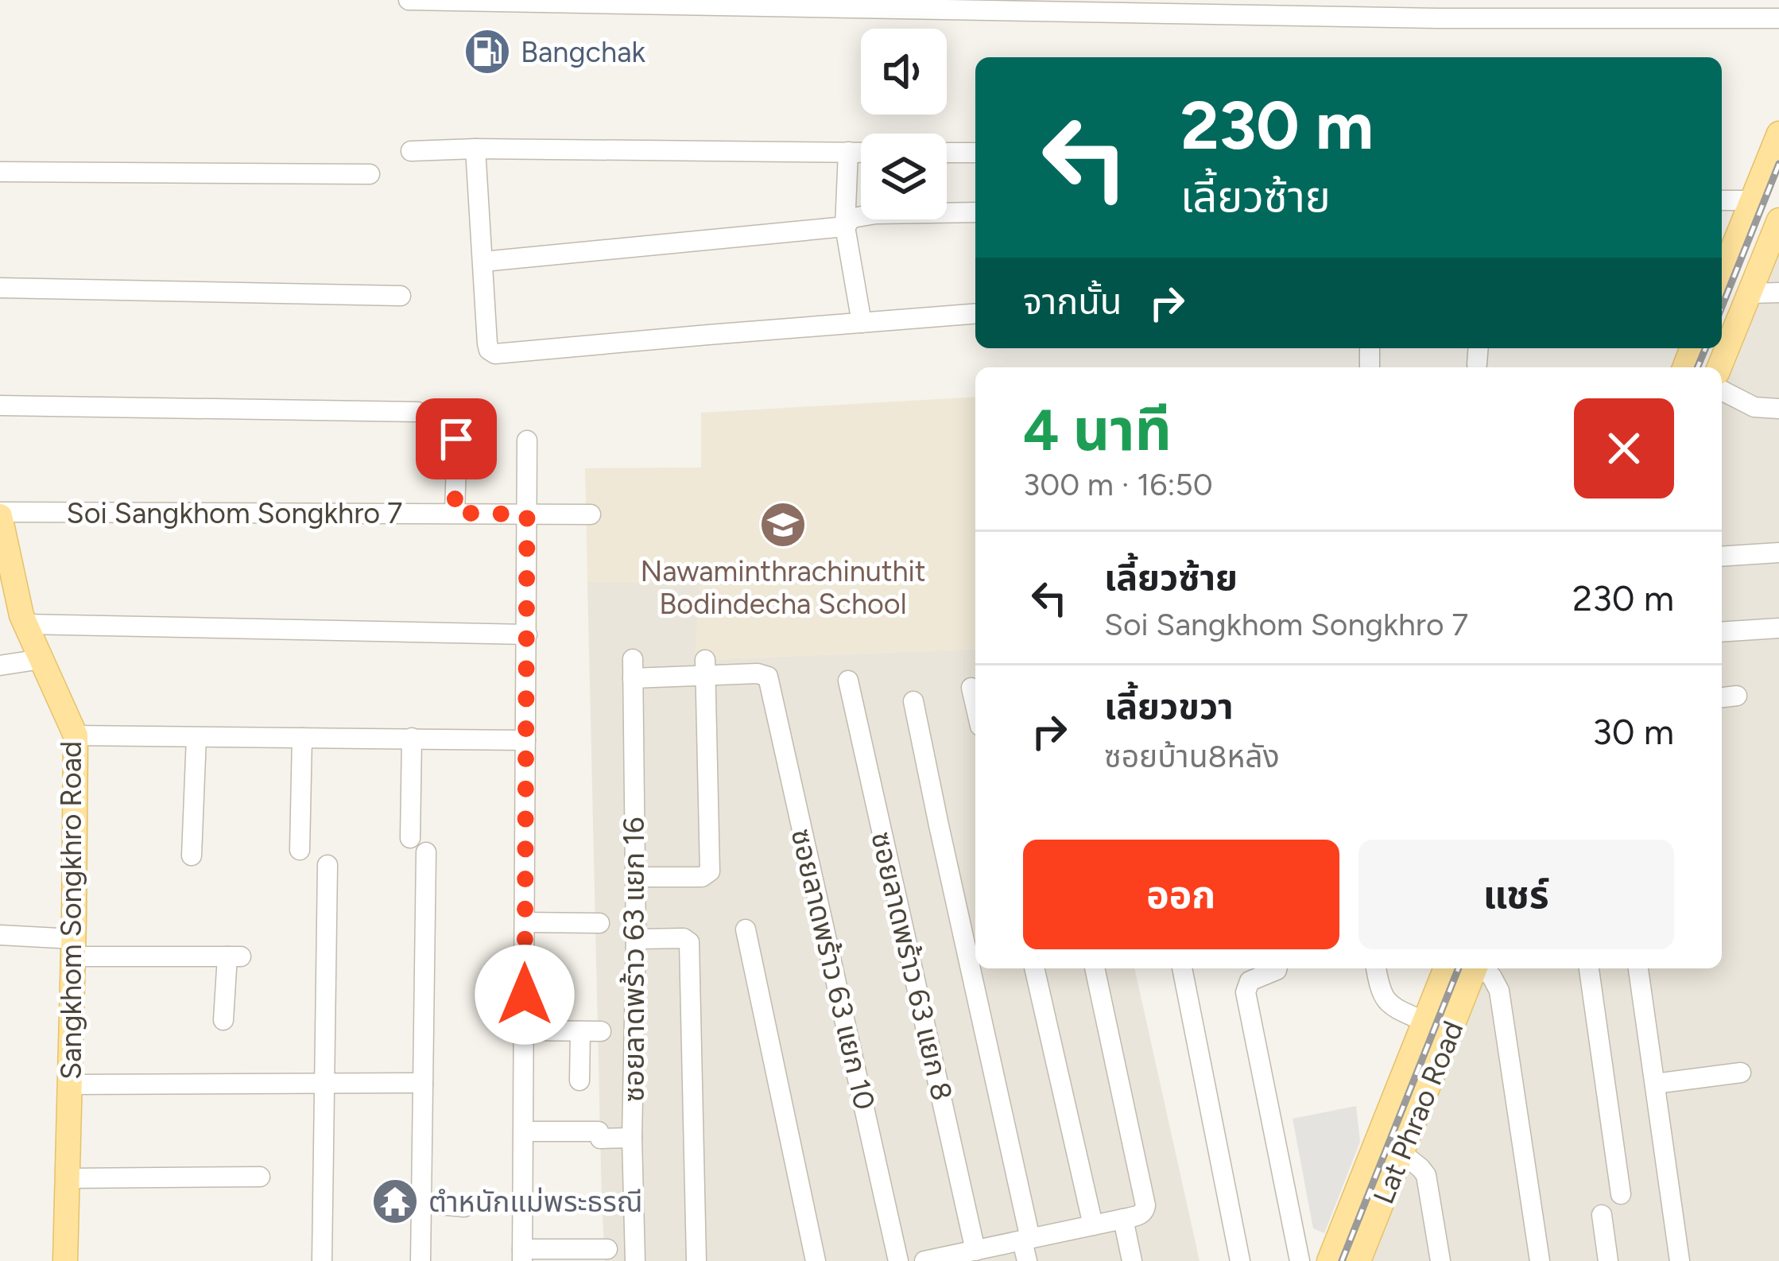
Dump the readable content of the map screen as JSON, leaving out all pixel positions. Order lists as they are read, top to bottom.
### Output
{
  "streets": {
    "main road": ["Sangkhom Songkhro Road", "Lat Phrao Road"],
    "street": [
      "Soi Sangkhom Songkhro 7",
      "ซอยลาดพร้าว 63 แยก 16",
      "ซอยลาดพร้าว 63 แยก 8",
      "ซอยลาดพร้าว 63 แยก 10"
    ]
  },
  "crossings": [
    ["Soi Sangkhom Songkhro 7", "Sangkhom Songkhro Road"],
    ["ซอยลาดพร้าว 63 แยก 16", "ซอยลาดพร้าว 63 แยก 10"]
  ],
  "places": {
    "fuel station": ["Bangchak"],
    "school or university": ["Nawaminthrachinuthit Bodindecha School"],
    "temple": ["ตำหนักแม่พระธรณี"]
  },
  "page": {
    "turn": ["230 m", "เลี้ยวซ้าย"],
    "then": "จากนั้น",
    "heading": ["4 นาที", "300 m · 16:50"],
    "list": [
      {
        "name": "เลี้ยวซ้าย",
        "note": "Soi Sangkhom Songkhro 7",
        "value": "230 m"
      },
      {
        "name": "เลี้ยวขวา",
        "note": "ซอยบ้าน8หลัง",
        "value": "30 m"
      }
    ],
    "buttons": ["ออก", "แชร์"]
  }
}
